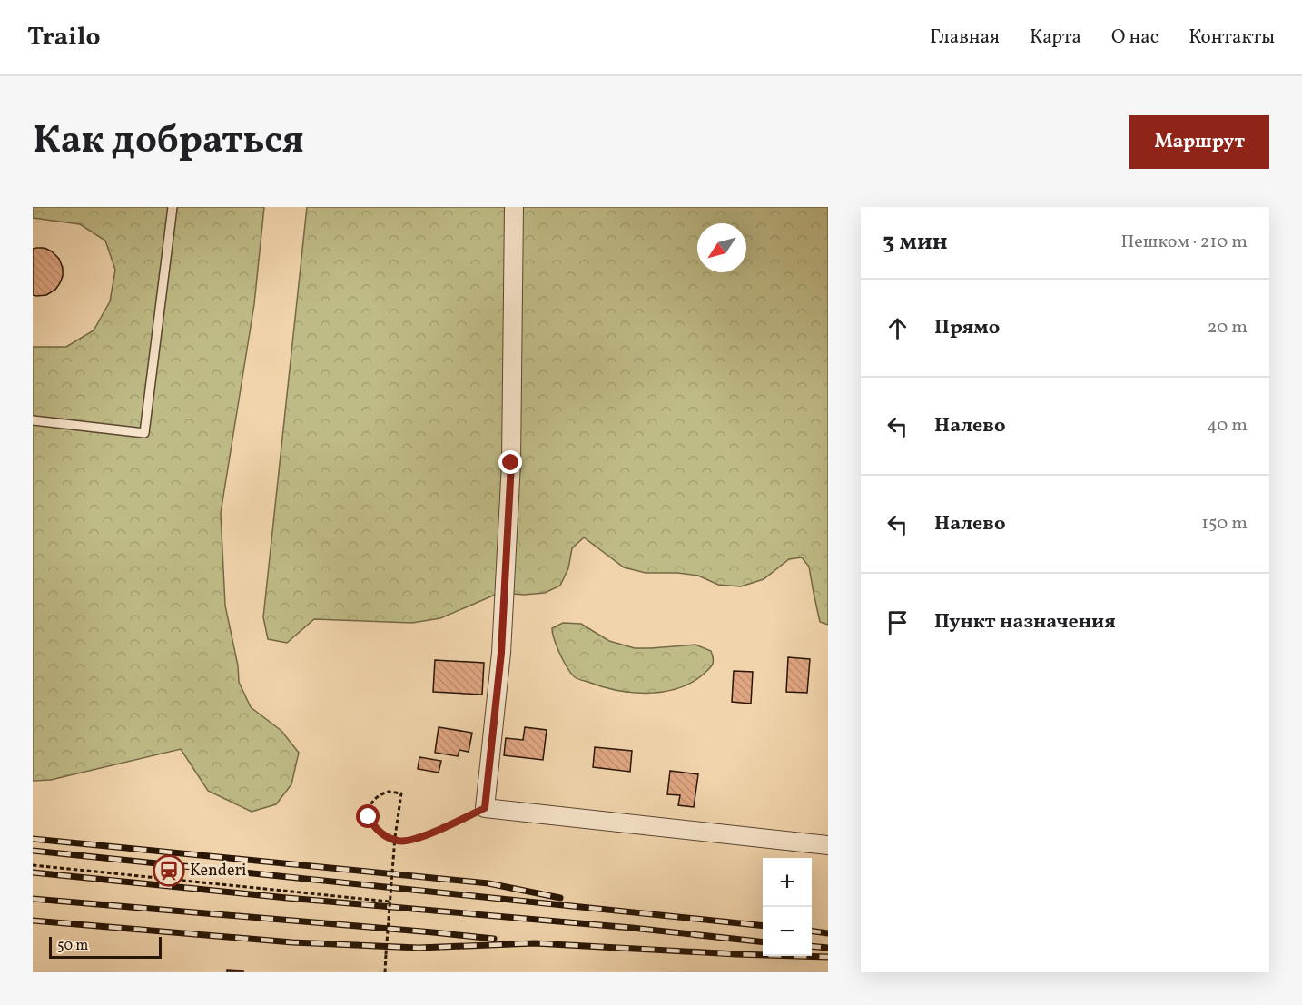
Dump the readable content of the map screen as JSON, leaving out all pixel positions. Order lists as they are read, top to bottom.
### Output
{
  "places": {
    "station": ["Kenderi"]
  },
  "scale_bar": "50 m",
  "north": "bottom left",
  "page": {
    "header": "Trailo",
    "nav": [
      "Главная",
      "Карта",
      "О нас",
      "Контакты"
    ],
    "title": "Как добраться",
    "buttons": "Маршрут",
    "heading": ["3 мин", "Пешком · 210 m"],
    "list": [
      ["Прямо", "20 m"],
      ["Налево", "40 m"],
      ["Налево", "150 m"],
      "Пункт назначения"
    ],
    "map_buttons": ["+", "−"],
    "scale": "50 m"
  }
}
